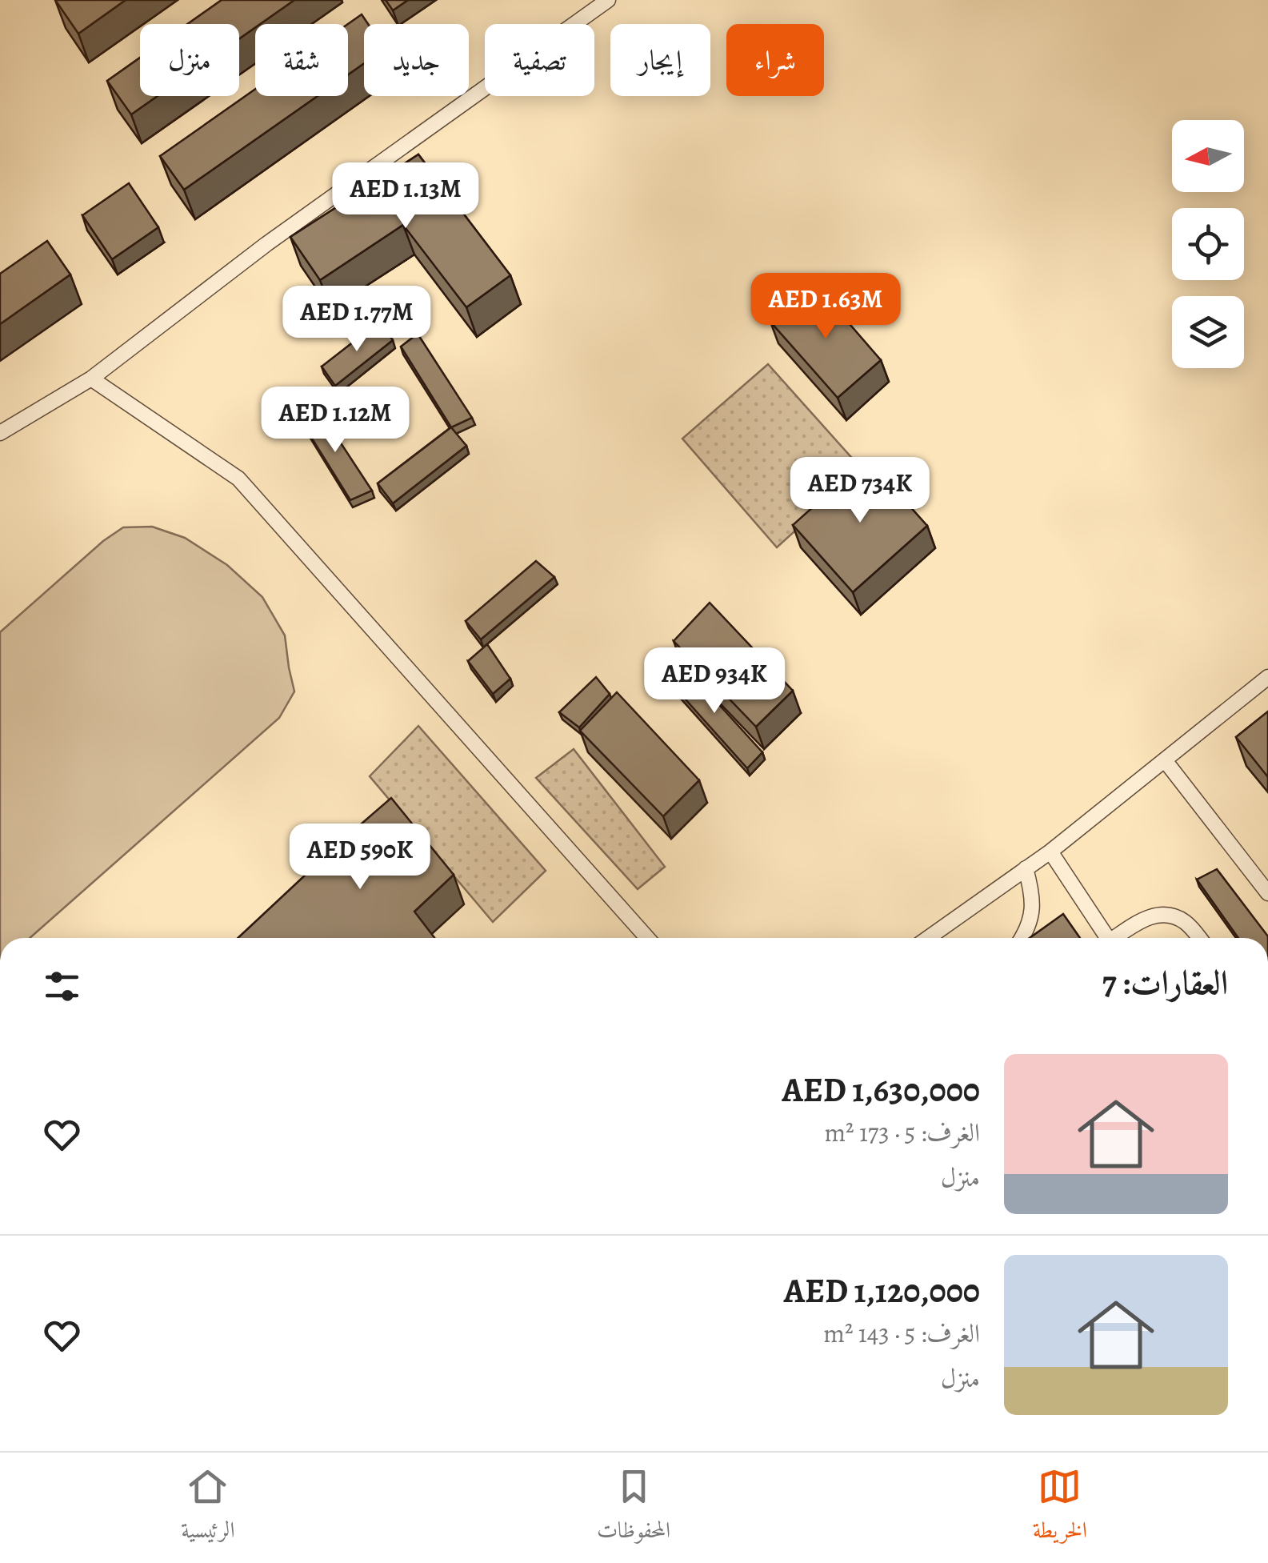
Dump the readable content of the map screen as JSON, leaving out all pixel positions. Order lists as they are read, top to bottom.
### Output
{
  "north": "left",
  "page": {
    "chip": [
      "شراء",
      "إيجار",
      "تصفية",
      "جديد",
      "شقة",
      "منزل"
    ],
    "price": [
      "AED 1.13M",
      "AED 1.63M",
      "AED 1.77M",
      "AED 1.12M",
      "AED 734K",
      "AED 934K",
      "AED 590K"
    ],
    "heading": "العقارات: 7",
    "list": [
      {
        "name": "AED 1,630,000",
        "note": "الغرف: 5 · 173 m² · منزل"
      },
      {
        "name": "AED 1,120,000",
        "note": "الغرف: 5 · 143 m² · منزل"
      }
    ],
    "tabs": ["الخريطة", "المحفوظات", "الرئيسية"]
  }
}
